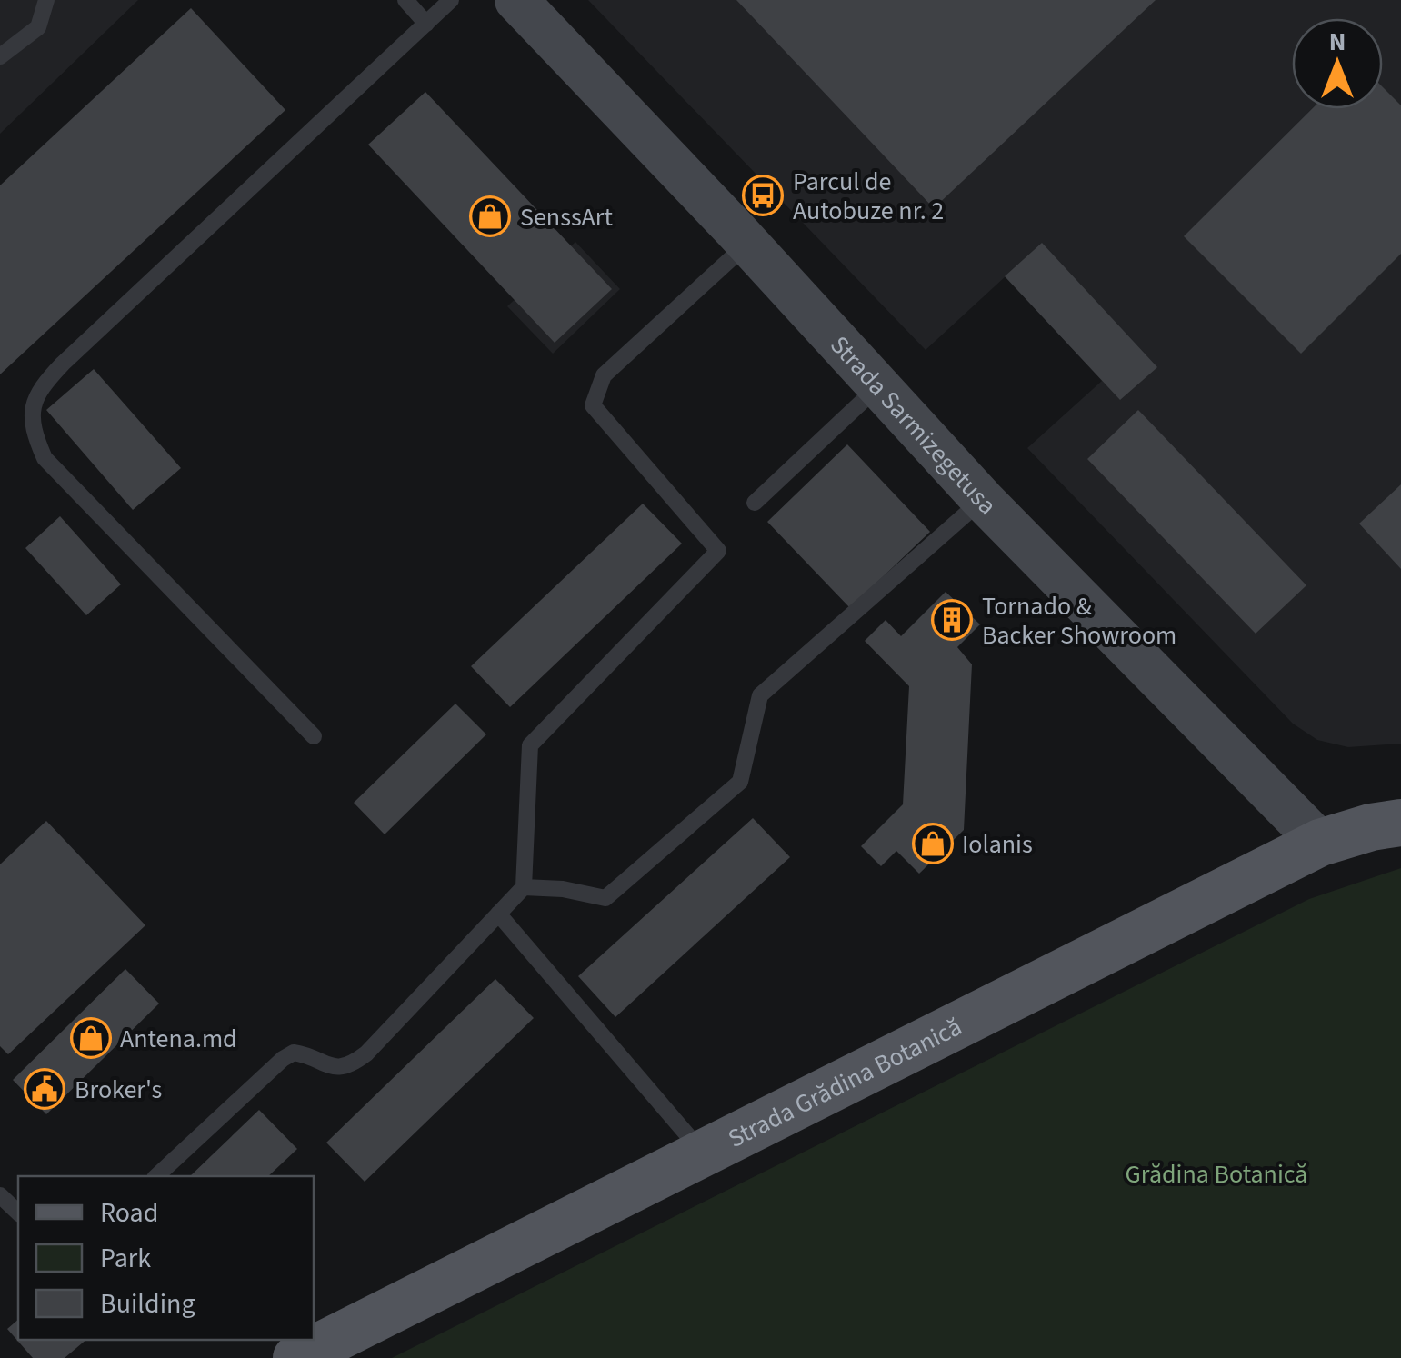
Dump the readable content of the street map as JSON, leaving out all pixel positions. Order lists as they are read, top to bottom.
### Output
{
  "streets": {
    "main road": ["Strada Sarmizegetusa", "Strada Grădina Botanică"]
  },
  "crossings": [
    ["Strada Sarmizegetusa", "Strada Grădina Botanică"]
  ],
  "parks": ["Grădina Botanică"],
  "places": {
    "bus stop": ["Parcul de Autobuze nr. 2"],
    "shop": ["SenssArt", "Iolanis", "Antena.md"],
    "building": ["Tornado & Backer Showroom"],
    "public building": ["Broker's"]
  },
  "legend": ["Road", "Park", "Building"],
  "north": "top"
}
